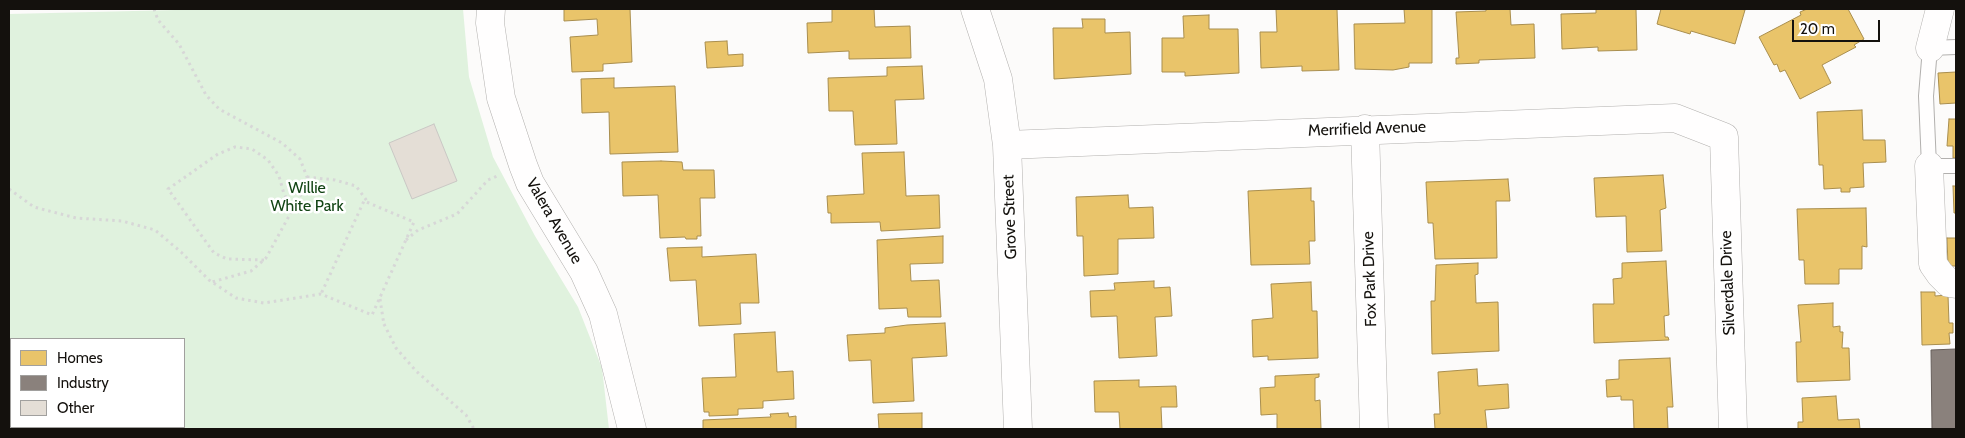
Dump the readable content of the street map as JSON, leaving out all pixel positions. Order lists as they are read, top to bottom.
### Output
{
  "streets": {
    "street": [
      "Merrifield Avenue",
      "Grove Street",
      "Valera Avenue",
      "Fox Park Drive",
      "Silverdale Drive"
    ]
  },
  "crossings": [
    ["Merrifield Avenue", "Grove Street"],
    ["Merrifield Avenue", "Fox Park Drive"],
    ["Merrifield Avenue", "Silverdale Drive"]
  ],
  "parks": ["Willie White Park"],
  "legend": ["Homes", "Industry", "Other"],
  "scale_bar": "20 m"
}
